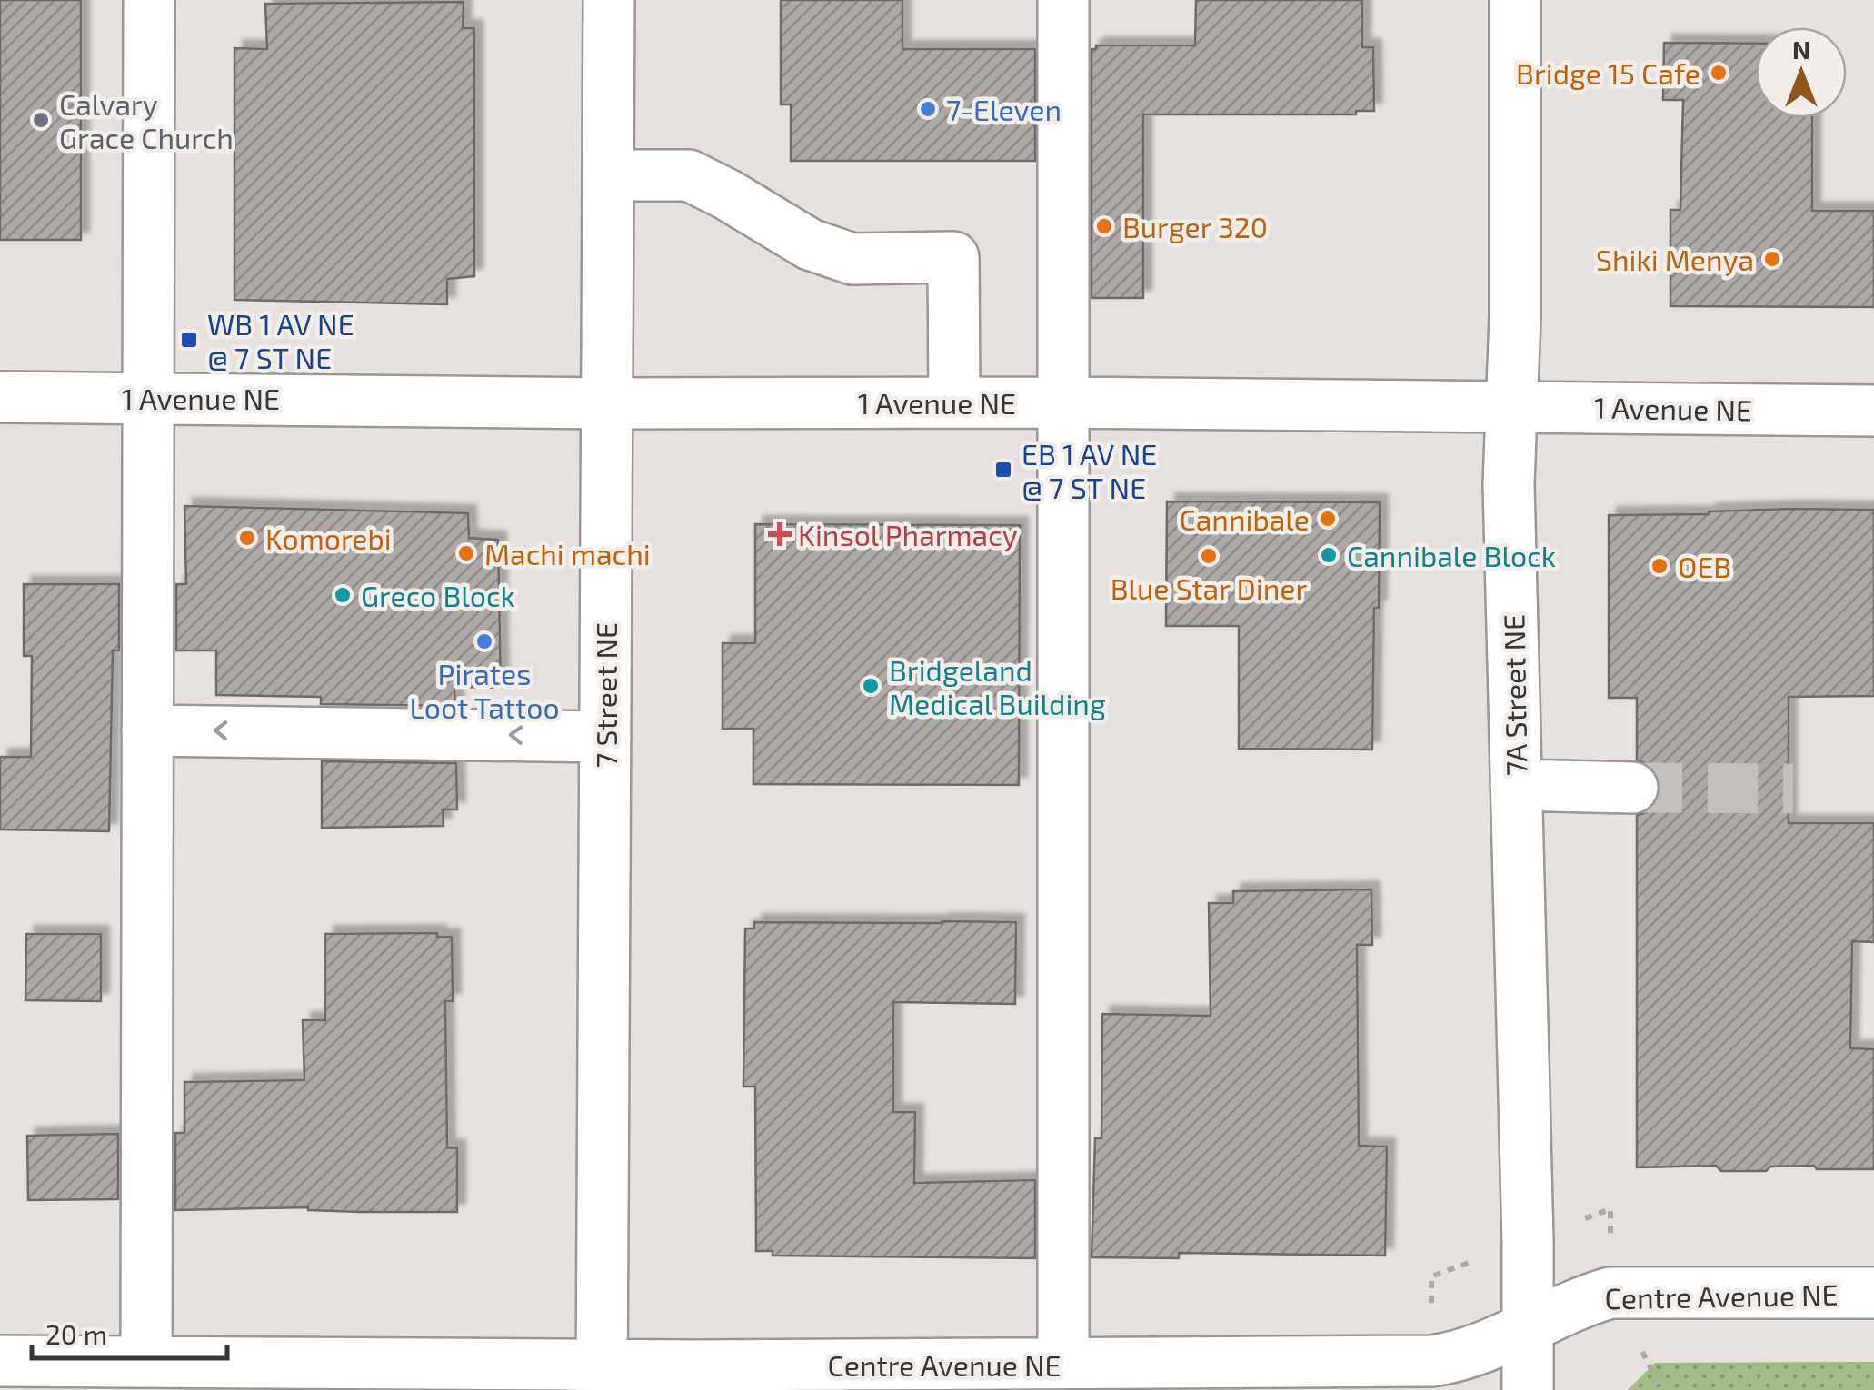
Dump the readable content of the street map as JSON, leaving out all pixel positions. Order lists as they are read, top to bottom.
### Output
{
  "streets": {
    "street": [
      "1 Avenue NE",
      "7 Street NE",
      "7A Street NE",
      "Centre Avenue NE"
    ]
  },
  "crossings": [
    ["1 Avenue NE", "7 Street NE"],
    ["1 Avenue NE", "7A Street NE"],
    ["7 Street NE", "Centre Avenue NE"],
    ["7A Street NE", "Centre Avenue NE"]
  ],
  "places": {
    "other": [
      "Bridge 15 Cafe",
      "7-Eleven",
      "Calvary Grace Church",
      "Burger 320",
      "Shiki Menya",
      "Cannibale",
      "Komorebi",
      "Machi machi",
      "Cannibale Block",
      "Blue Star Diner",
      "OEB",
      "Greco Block",
      "Pirates Loot Tattoo",
      "Bridgeland Medical Building"
    ],
    "transit": ["WB 1 AV NE @ 7 ST NE", "EB 1 AV NE @ 7 ST NE"],
    "health": ["Kinsol Pharmacy"]
  },
  "scale_bar": "20 m",
  "north": "top"
}
